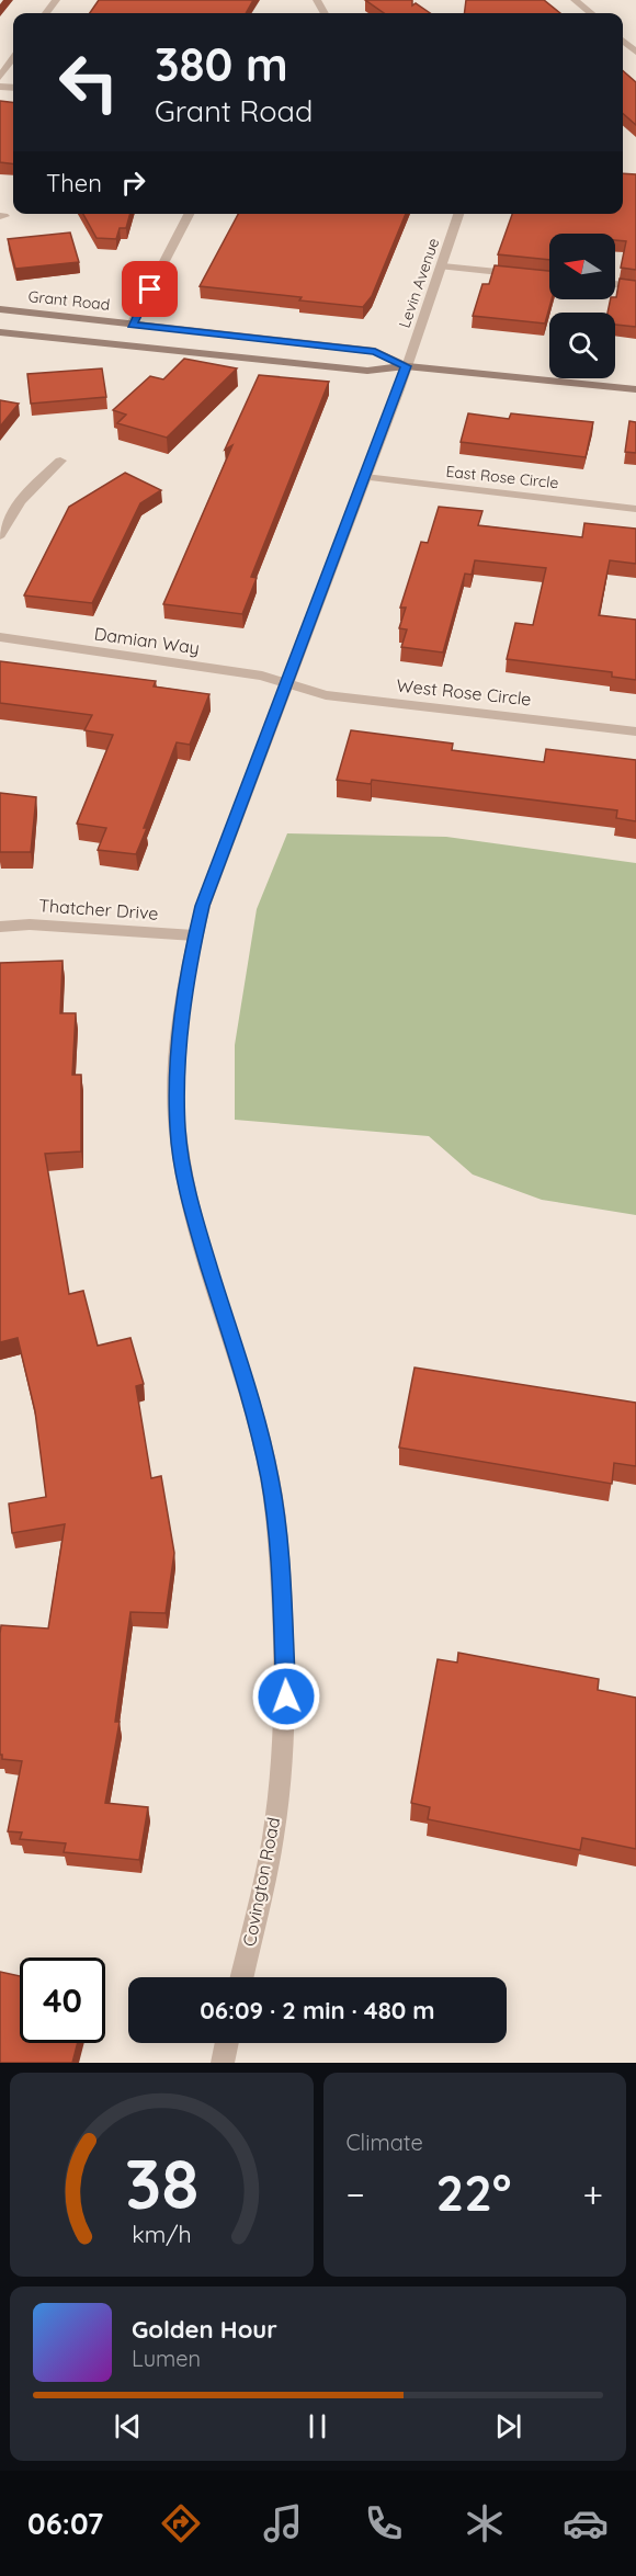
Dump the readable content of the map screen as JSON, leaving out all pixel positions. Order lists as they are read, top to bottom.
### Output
{
  "streets": {
    "main road": ["Grant Road"],
    "street": [
      "Levin Avenue",
      "East Rose Circle",
      "Damian Way",
      "West Rose Circle",
      "Thatcher Drive",
      "Covington Road"
    ]
  },
  "crossings": [
    ["Levin Avenue", "Grant Road"],
    ["Levin Avenue", "Covington Road"],
    ["Grant Road", "Covington Road"],
    ["East Rose Circle", "Covington Road"],
    ["Damian Way", "West Rose Circle"],
    ["Damian Way", "Covington Road"],
    ["West Rose Circle", "Covington Road"],
    ["Thatcher Drive", "Covington Road"]
  ],
  "north": "left",
  "page": {
    "turn": ["380 m", "Grant Road"],
    "then": "Then",
    "limit": "40",
    "trip": "06:09 · 2 min · 480 m",
    "tile": "Climate",
    "heat": ["−", "22°", "+"],
    "song": ["Golden Hour", "Lumen"],
    "tabs": "06:07",
    "gauge": ["38", "km/h"]
  }
}
